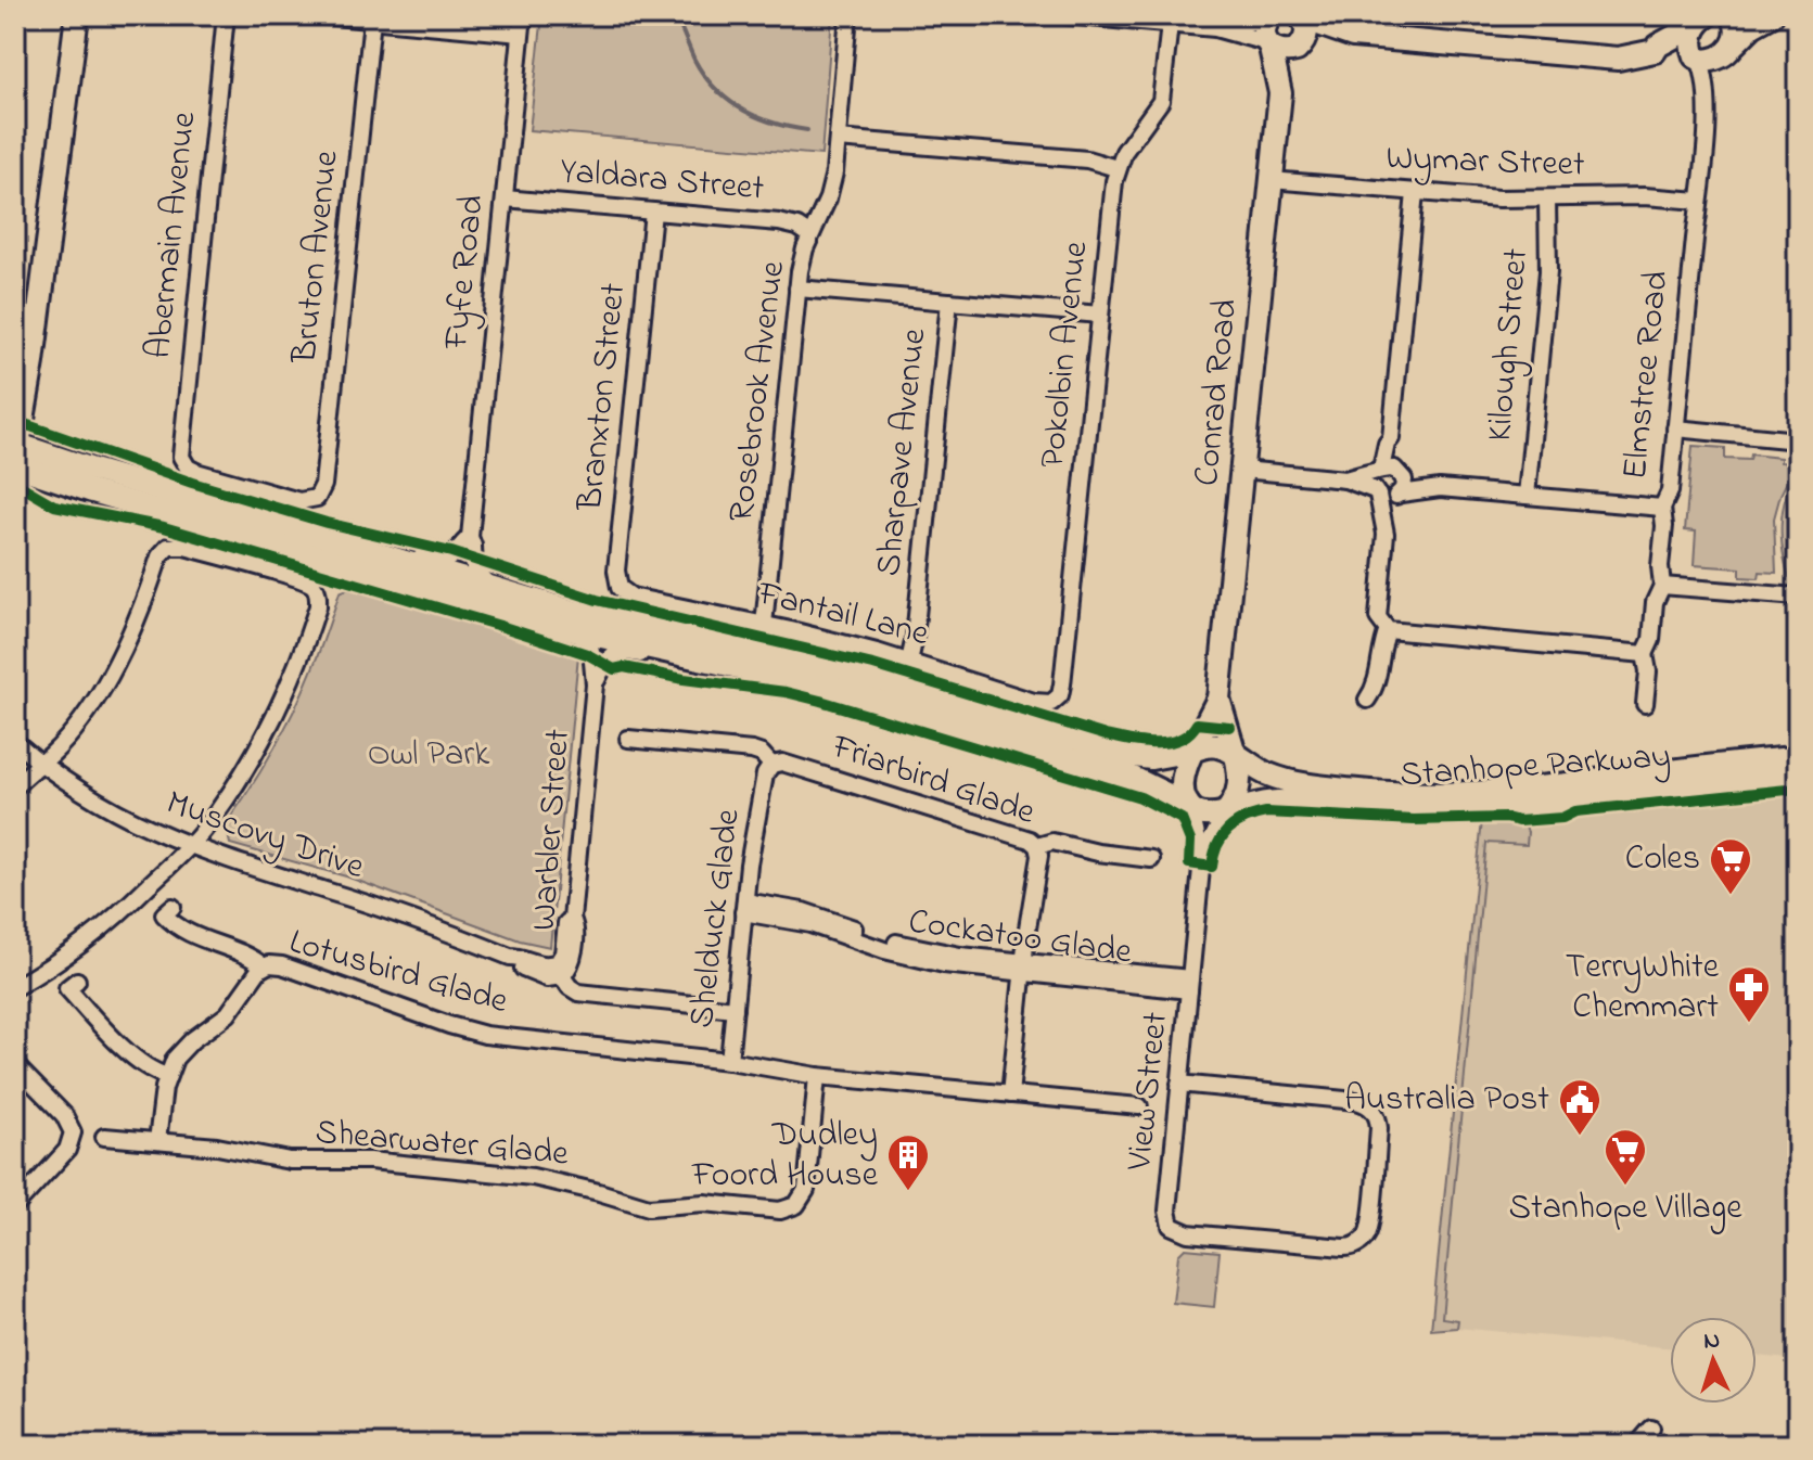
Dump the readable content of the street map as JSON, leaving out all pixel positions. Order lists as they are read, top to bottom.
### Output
{
  "streets": {
    "main road": ["Conrad Road", "Stanhope Parkway"],
    "street": [
      "Wymar Street",
      "Yaldara Street",
      "Abermain Avenue",
      "Bruton Avenue",
      "Fyfe Road",
      "Kilough Street",
      "Pokolbin Avenue",
      "Elmstree Road",
      "Rosebrook Avenue",
      "Branxton Street",
      "Sharpave Avenue",
      "Fantail Lane",
      "Friarbird Glade",
      "Warbler Street",
      "Muscovy Drive",
      "Shelduck Glade",
      "Cockatoo Glade",
      "Lotusbird Glade",
      "View Street",
      "Shearwater Glade"
    ]
  },
  "crossings": [
    ["Wymar Street", "Kilough Street"],
    ["Wymar Street", "Elmstree Road"],
    ["Wymar Street", "Conrad Road"],
    ["Yaldara Street", "Fyfe Road"],
    ["Yaldara Street", "Rosebrook Avenue"],
    ["Yaldara Street", "Branxton Street"],
    ["Abermain Avenue", "Bruton Avenue"],
    ["Pokolbin Avenue", "Fantail Lane"],
    ["Rosebrook Avenue", "Fantail Lane"],
    ["Conrad Road", "Stanhope Parkway"],
    ["Conrad Road", "View Street"],
    ["Branxton Street", "Fantail Lane"],
    ["Sharpave Avenue", "Fantail Lane"],
    ["Stanhope Parkway", "View Street"],
    ["Friarbird Glade", "Shelduck Glade"],
    ["Friarbird Glade", "Cockatoo Glade"],
    ["Warbler Street", "Muscovy Drive"],
    ["Muscovy Drive", "Shelduck Glade"],
    ["Shelduck Glade", "Cockatoo Glade"],
    ["Shelduck Glade", "Lotusbird Glade"],
    ["Shelduck Glade", "Shearwater Glade"],
    ["Cockatoo Glade", "View Street"],
    ["Lotusbird Glade", "Shearwater Glade"]
  ],
  "parks": ["Owl Park"],
  "places": {
    "supermarket": ["Coles", "Stanhope Village"],
    "pharmacy": ["TerryWhite Chemmart"],
    "public building": ["Australia Post"],
    "building": ["Dudley Foord House"]
  },
  "north": "top"
}
